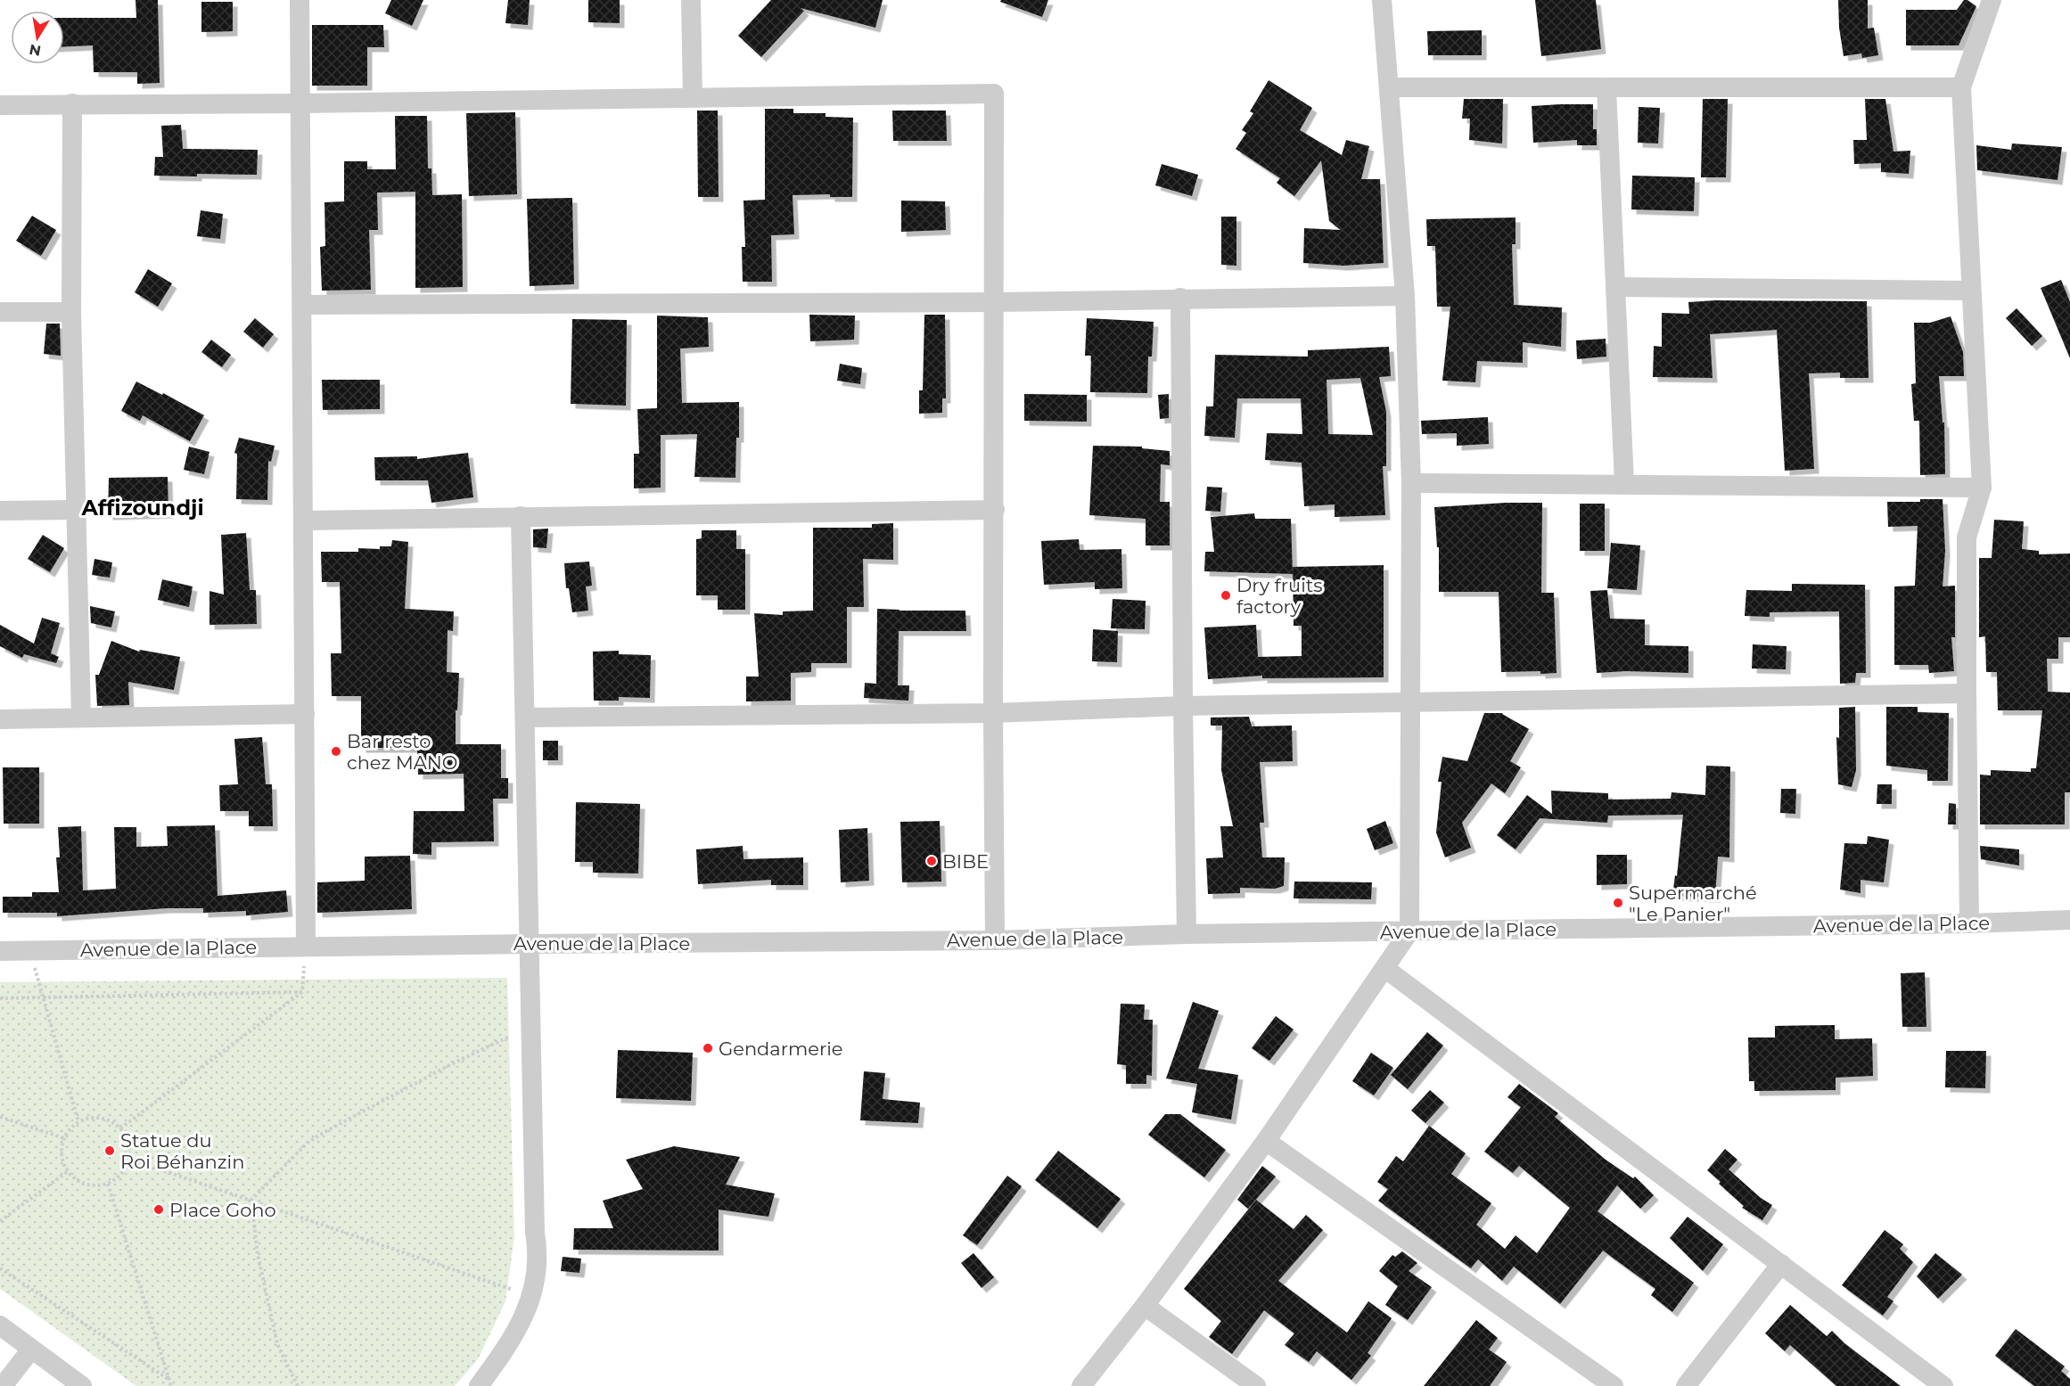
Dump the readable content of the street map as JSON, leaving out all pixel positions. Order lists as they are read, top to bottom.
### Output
{
  "streets": {
    "street": ["Avenue de la Place"]
  },
  "districts": ["Affizoundji"],
  "places": [
    "Dry fruits factory",
    "Bar resto chez MANO",
    "BIBE",
    "Supermarché \"Le Panier\"",
    "Gendarmerie",
    "Statue du Roi Béhanzin",
    "Place Goho"
  ],
  "north": "bottom"
}
